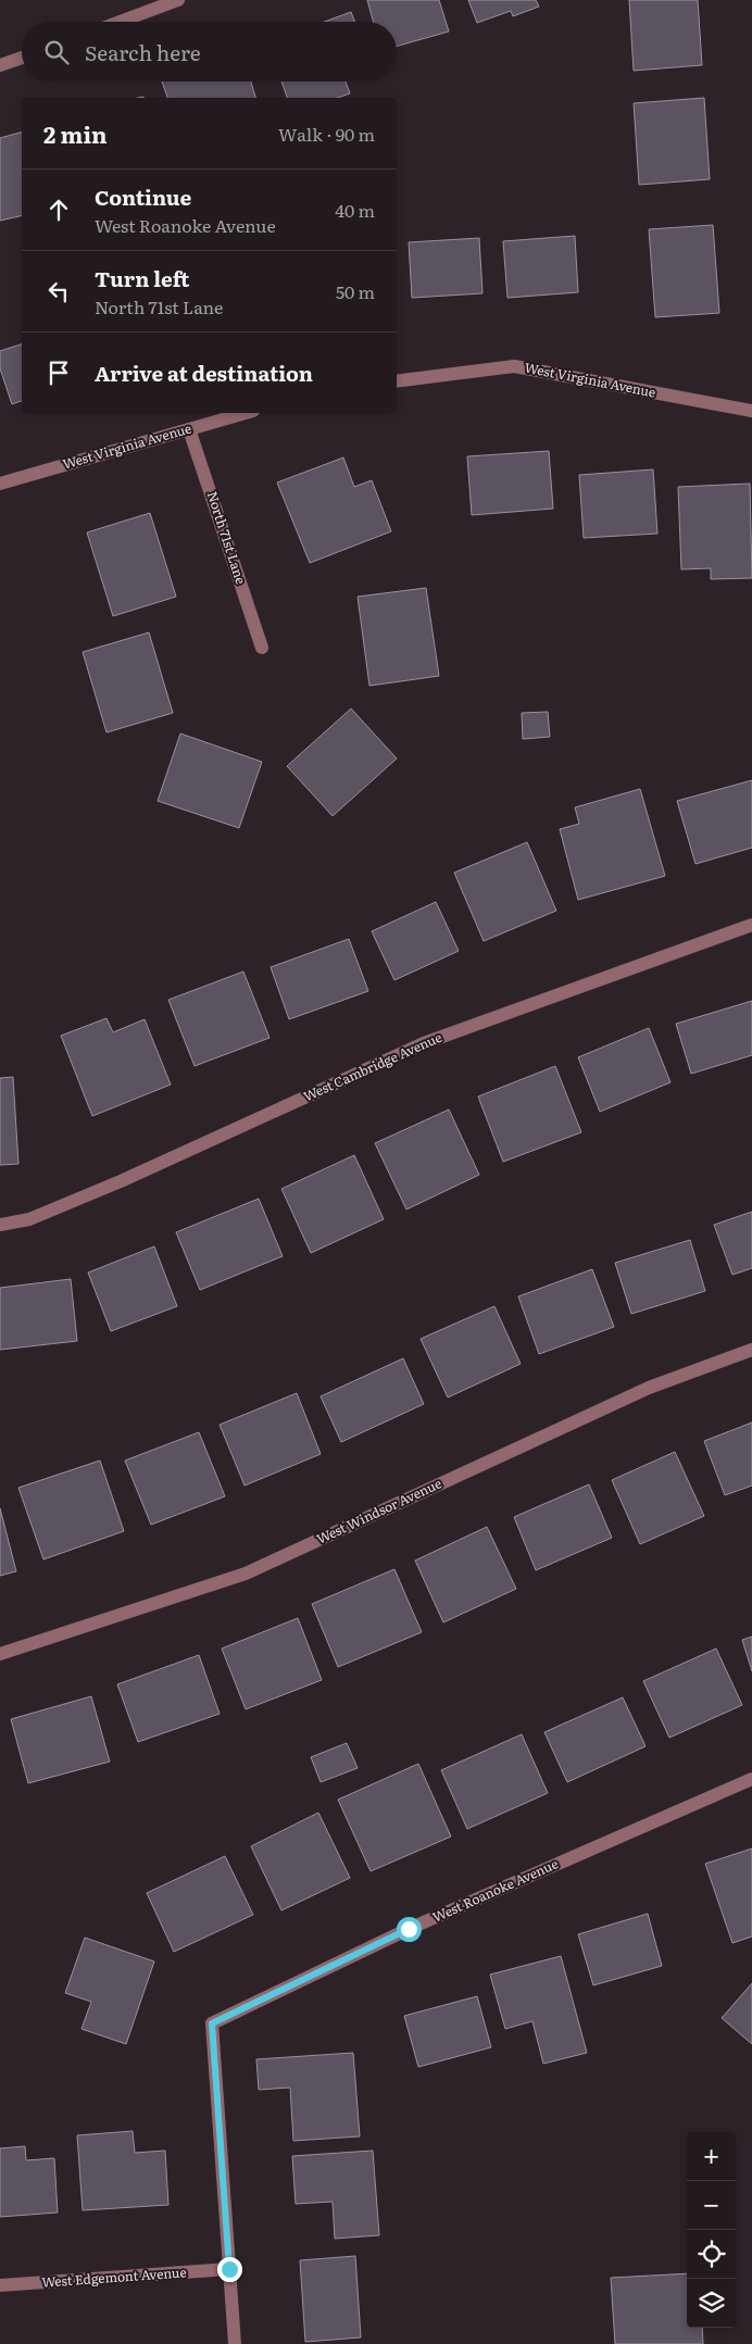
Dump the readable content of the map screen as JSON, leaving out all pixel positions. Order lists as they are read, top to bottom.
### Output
{
  "streets": {
    "street": [
      "West Virginia Avenue",
      "North 71st Lane",
      "West Cambridge Avenue",
      "West Windsor Avenue",
      "West Roanoke Avenue",
      "West Edgemont Avenue"
    ]
  },
  "crossings": [
    ["West Virginia Avenue", "North 71st Lane"],
    ["West Roanoke Avenue", "West Edgemont Avenue"]
  ],
  "page": {
    "search": "Search here",
    "heading": ["2 min", "Walk · 90 m"],
    "list": [
      ["Continue", "West Roanoke Avenue", "40 m"],
      ["Turn left", "North 71st Lane", "50 m"],
      "Arrive at destination"
    ],
    "map_buttons": ["+", "−"]
  }
}
